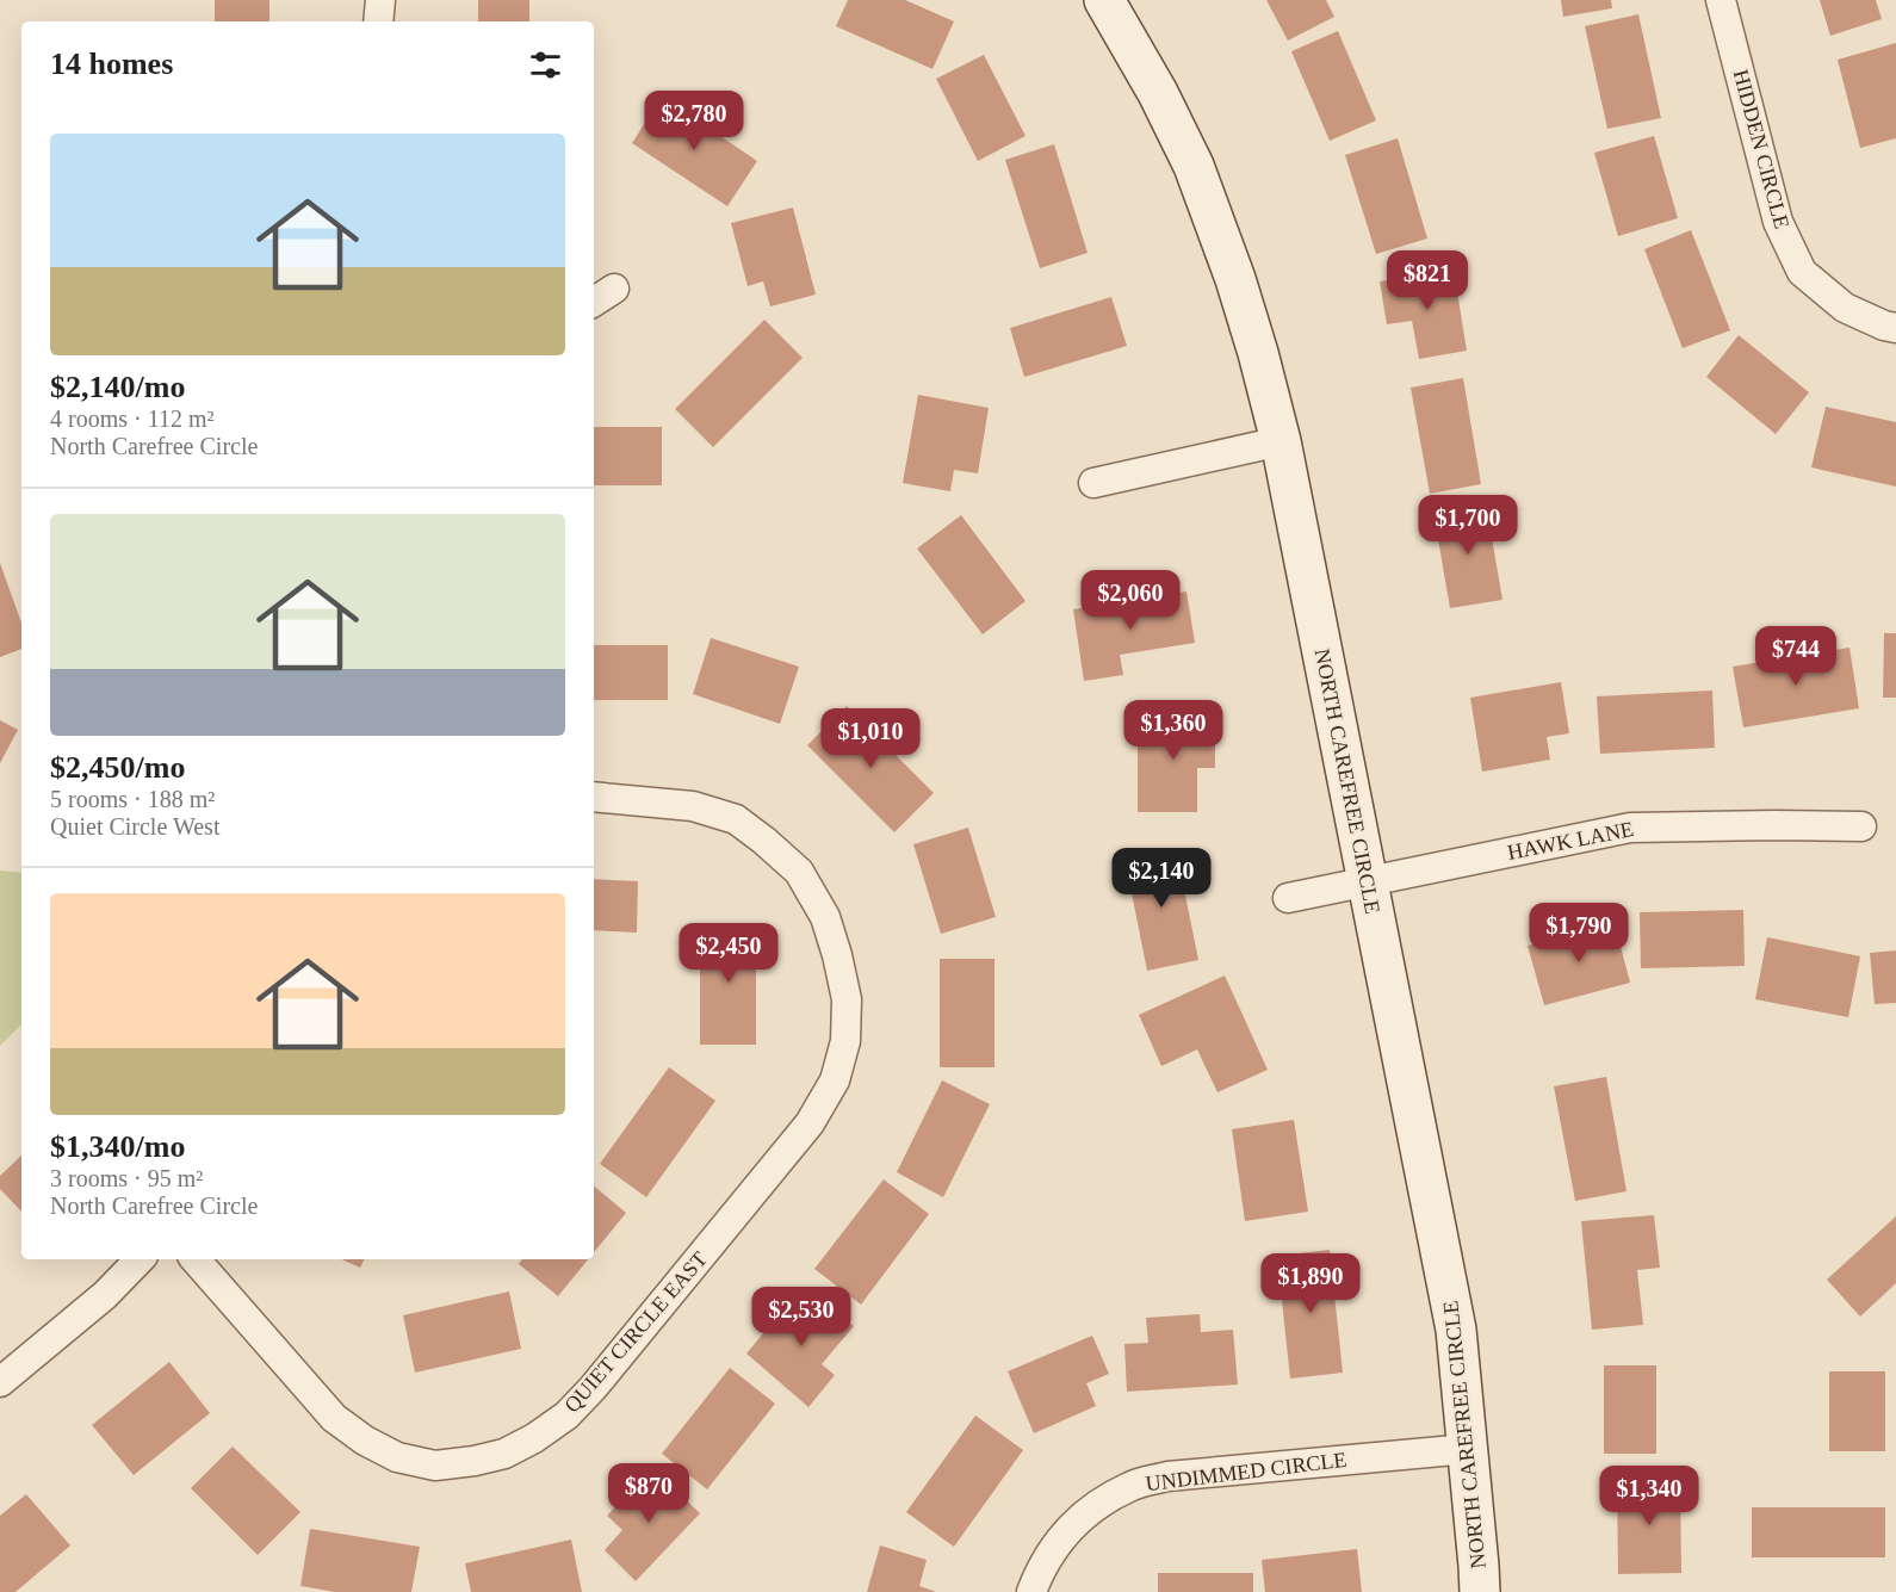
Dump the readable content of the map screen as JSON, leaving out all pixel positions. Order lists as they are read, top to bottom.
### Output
{
  "streets": {
    "main road": ["NORTH CAREFREE CIRCLE"],
    "street": [
      "HIDDEN CIRCLE",
      "HAWK LANE",
      "QUIET CIRCLE EAST",
      "UNDIMMED CIRCLE"
    ]
  },
  "crossings": [
    ["NORTH CAREFREE CIRCLE", "HAWK LANE"],
    ["NORTH CAREFREE CIRCLE", "UNDIMMED CIRCLE"]
  ],
  "page": {
    "heading": "14 homes",
    "price": [
      "$2,780",
      "$821",
      "$1,700",
      "$2,060",
      "$744",
      "$1,360",
      "$1,010",
      "$2,140",
      "$1,790",
      "$2,450",
      "$1,890",
      "$2,530",
      "$870",
      "$1,340"
    ],
    "list": [
      {
        "name": "$2,140/mo",
        "note": "4 rooms · 112 m² · North Carefree Circle"
      },
      {
        "name": "$2,450/mo",
        "note": "5 rooms · 188 m² · Quiet Circle West"
      },
      {
        "name": "$1,340/mo",
        "note": "3 rooms · 95 m² · North Carefree Circle"
      }
    ]
  }
}
